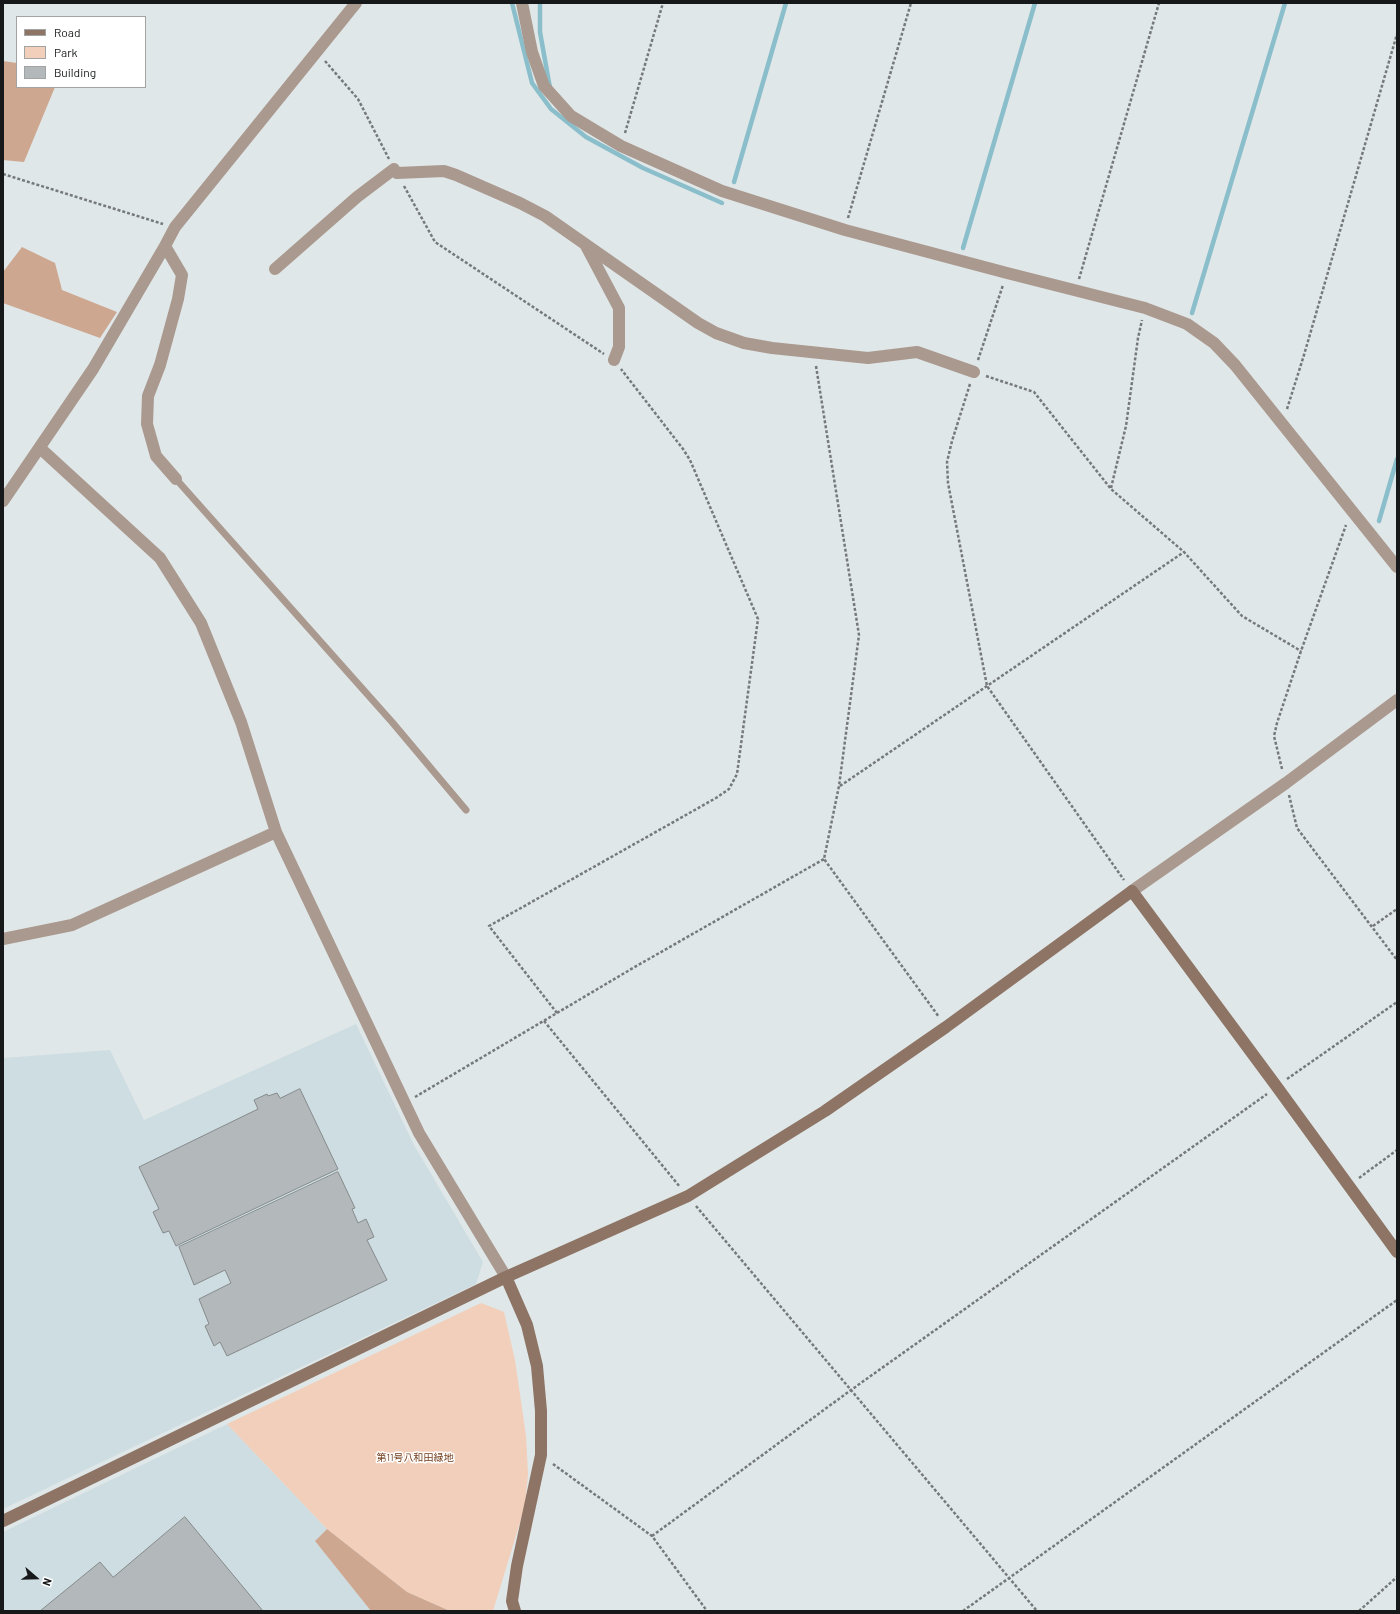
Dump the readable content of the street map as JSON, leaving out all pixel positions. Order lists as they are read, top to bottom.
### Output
{
  "parks": ["第11号八和田緑地"],
  "legend": ["Road", "Park", "Building"],
  "north": "right"
}
